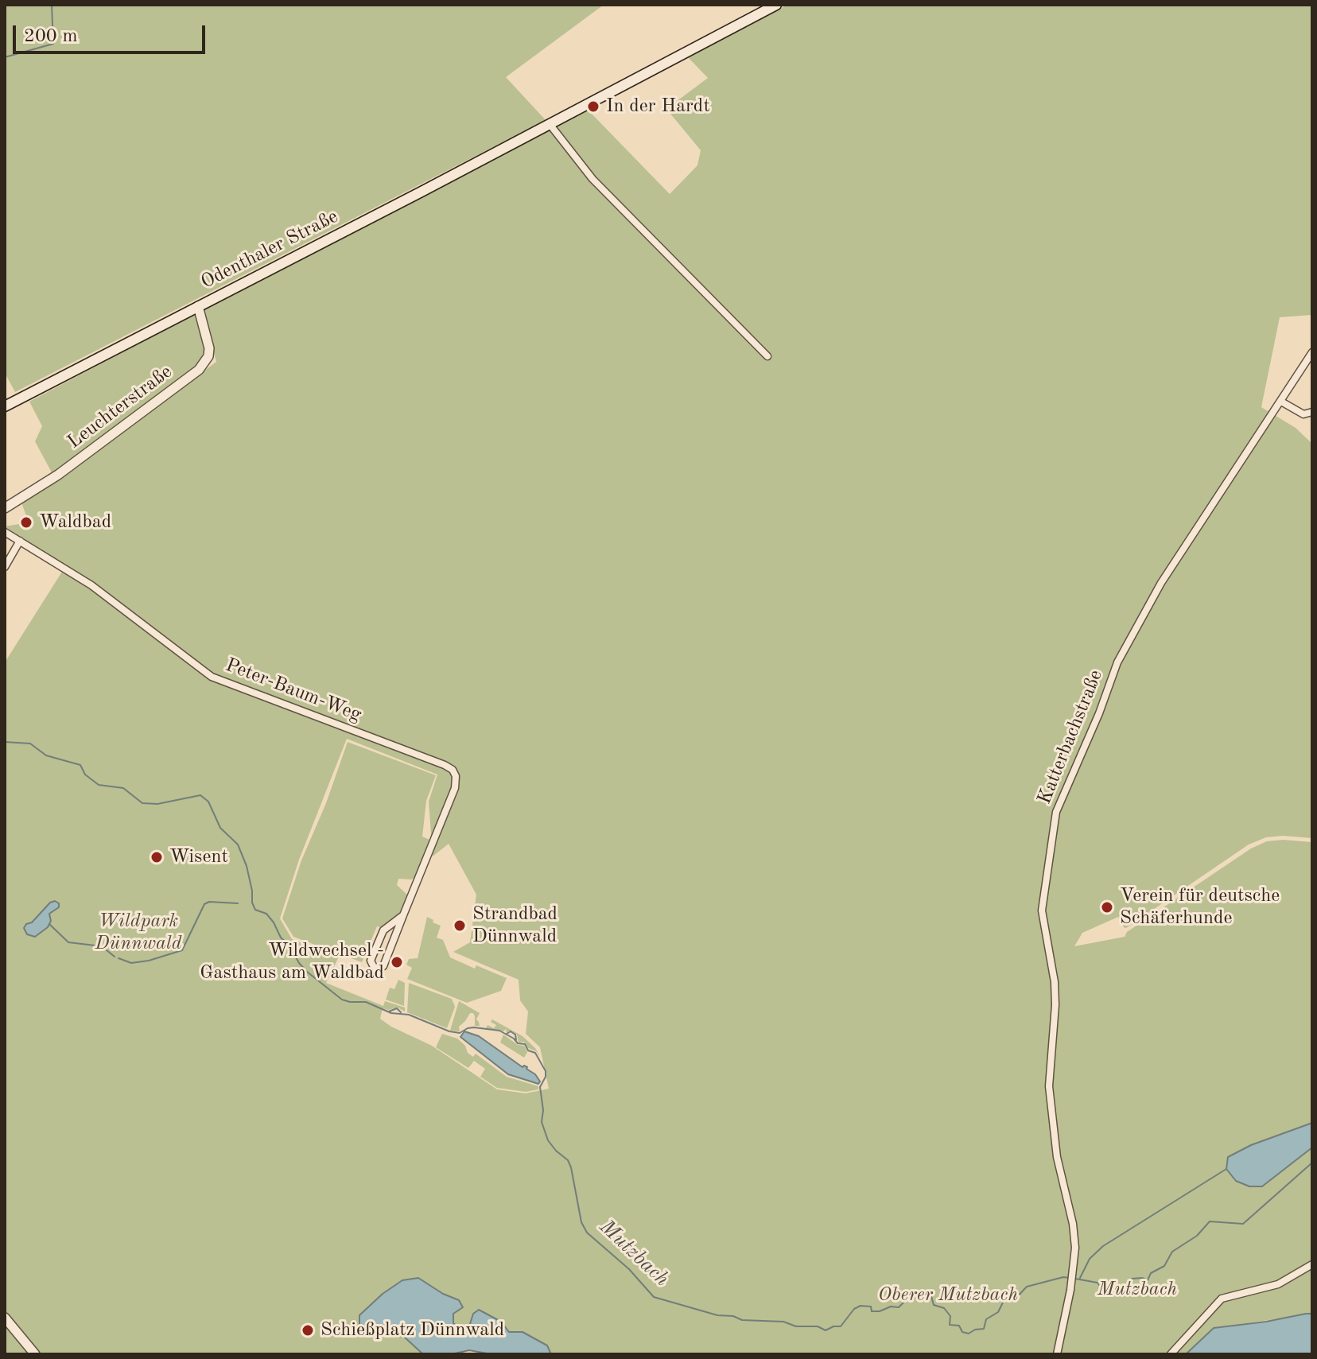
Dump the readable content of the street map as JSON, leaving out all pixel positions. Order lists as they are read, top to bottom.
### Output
{
  "streets": {
    "main road": ["Odenthaler Straße"],
    "street": ["Leuchterstraße", "Peter-Baum-Weg", "Katterbachstraße"]
  },
  "crossings": [
    ["Odenthaler Straße", "Leuchterstraße"]
  ],
  "water": ["Mutzbach"],
  "parks": ["Wildpark Dünnwald", "Mutzbach", "Oberer Mutzbach"],
  "places": [
    "In der Hardt",
    "Waldbad",
    "Wisent",
    "Verein für deutsche Schäferhunde",
    "Strandbad Dünnwald",
    "Wildwechsel - Gasthaus am Waldbad",
    "Schießplatz Dünnwald"
  ],
  "scale_bar": "200 m"
}
